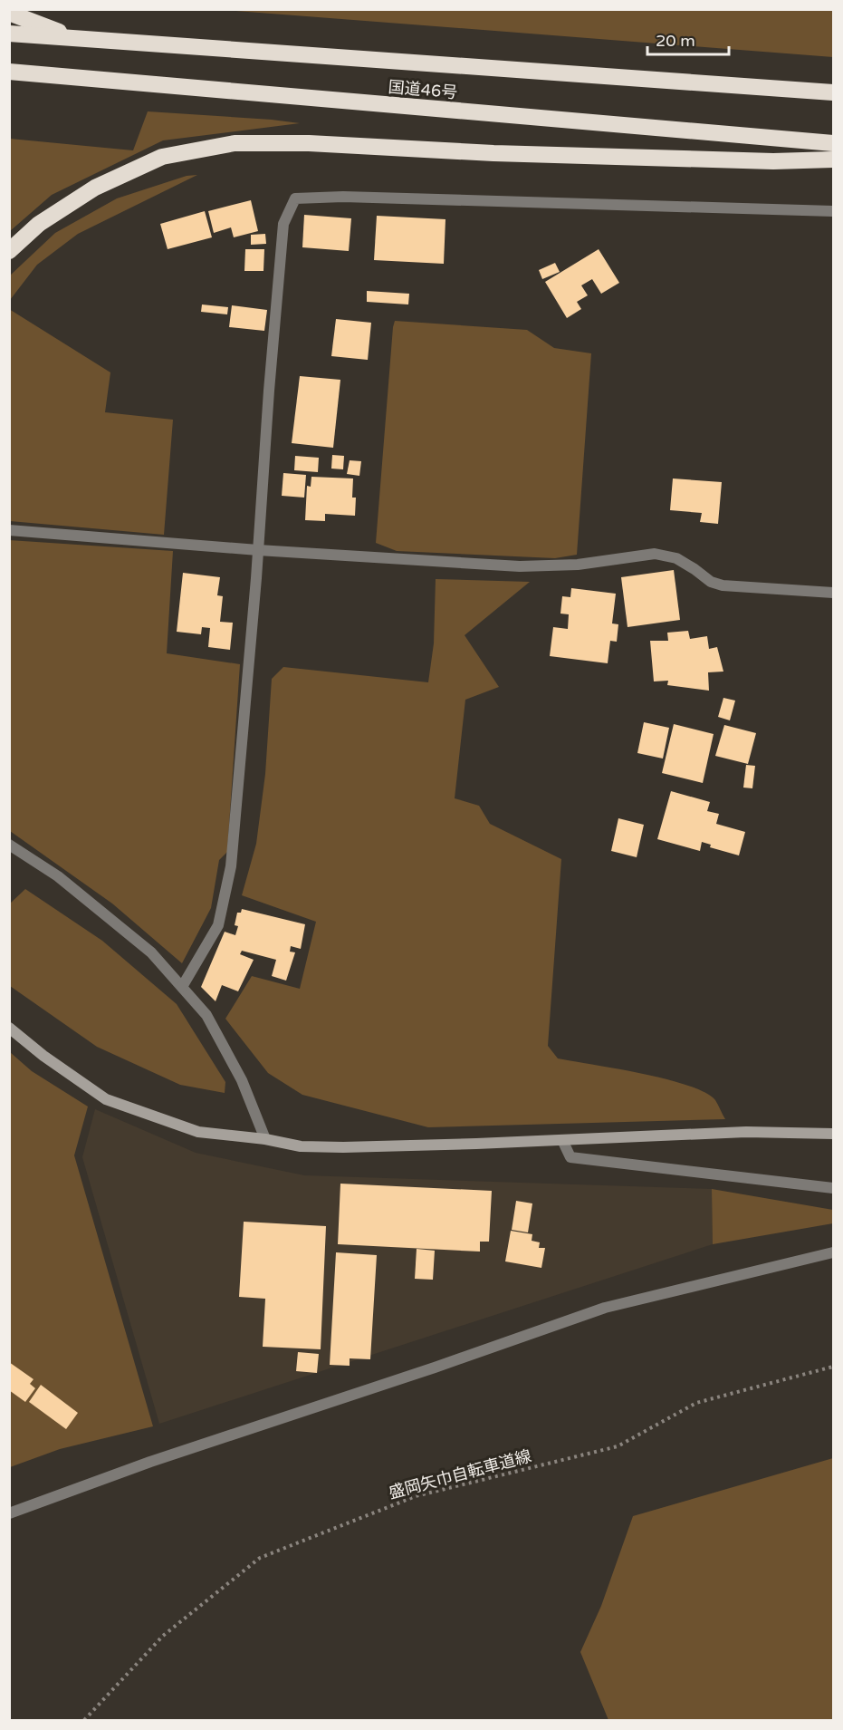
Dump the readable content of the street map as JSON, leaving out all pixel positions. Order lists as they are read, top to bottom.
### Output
{
  "streets": {
    "highway": ["国道46号"],
    "path": ["盛岡矢巾自転車道線"]
  },
  "scale_bar": "20 m"
}
